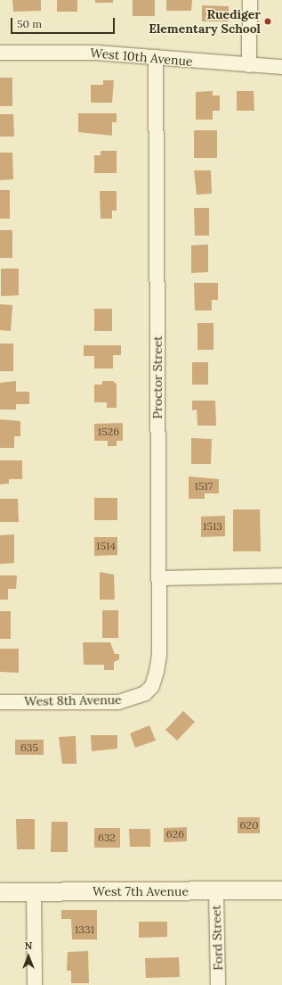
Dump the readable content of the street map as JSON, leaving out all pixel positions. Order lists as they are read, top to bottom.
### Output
{
  "streets": {
    "street": [
      "West 10th Avenue",
      "Proctor Street",
      "West 8th Avenue",
      "West 7th Avenue",
      "Ford Street"
    ]
  },
  "crossings": [
    ["West 10th Avenue", "Proctor Street"],
    ["Proctor Street", "West 8th Avenue"],
    ["West 7th Avenue", "Ford Street"]
  ],
  "places": ["Ruediger Elementary School"],
  "house_numbers": [
    "1526",
    "1517",
    "1513",
    "1514",
    "635",
    "620",
    "626",
    "632",
    "1331"
  ],
  "scale_bar": "50 m",
  "north": "top"
}
